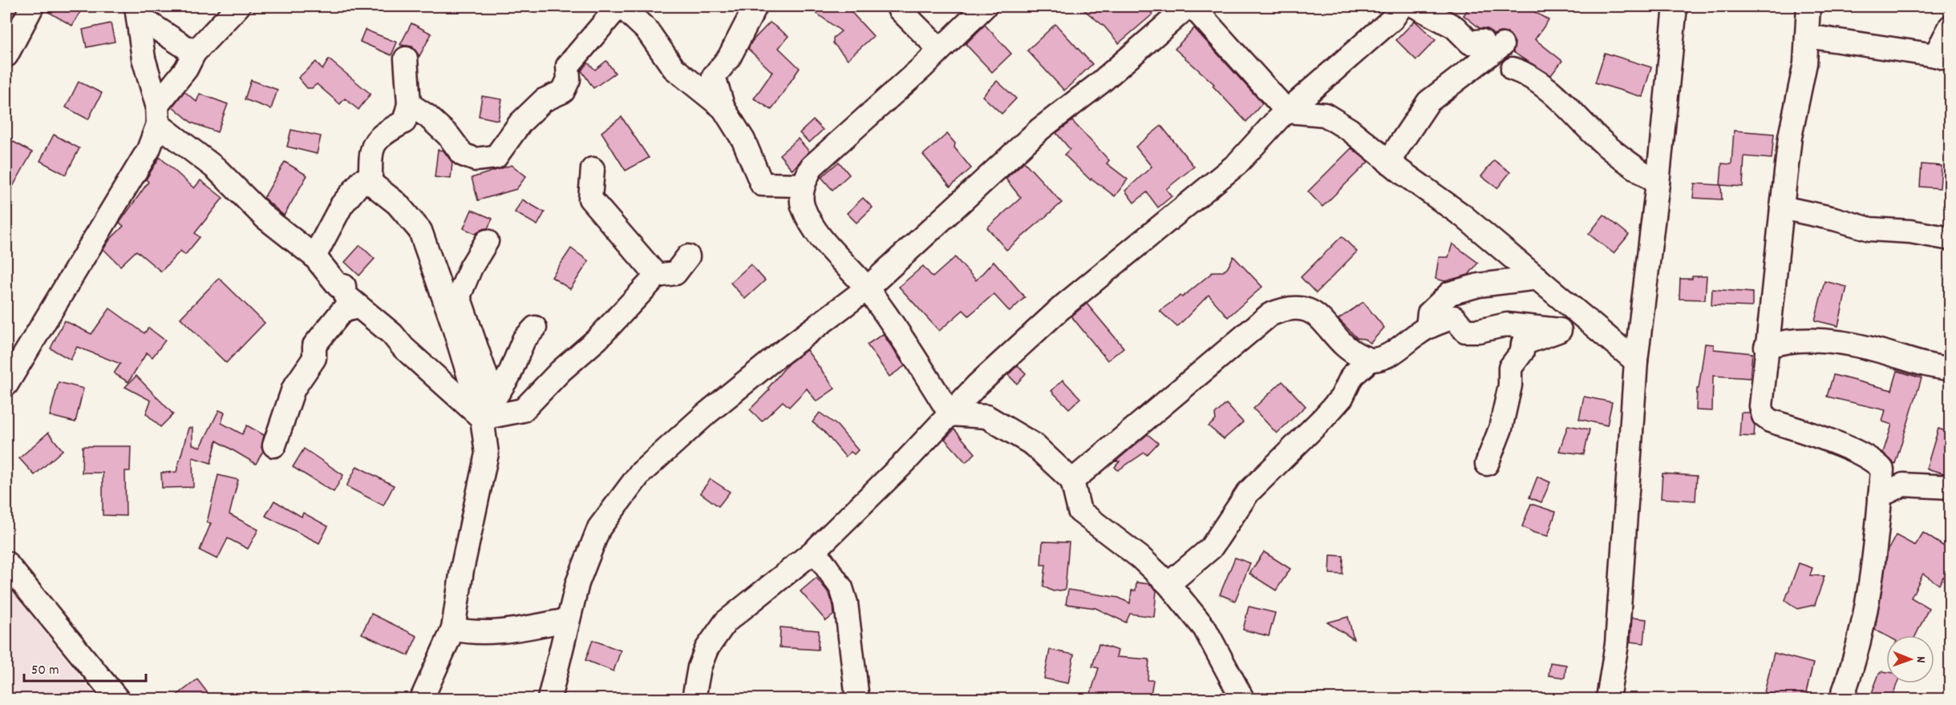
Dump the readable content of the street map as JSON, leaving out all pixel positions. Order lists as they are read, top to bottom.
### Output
{
  "scale_bar": "50 m",
  "north": "right"
}
